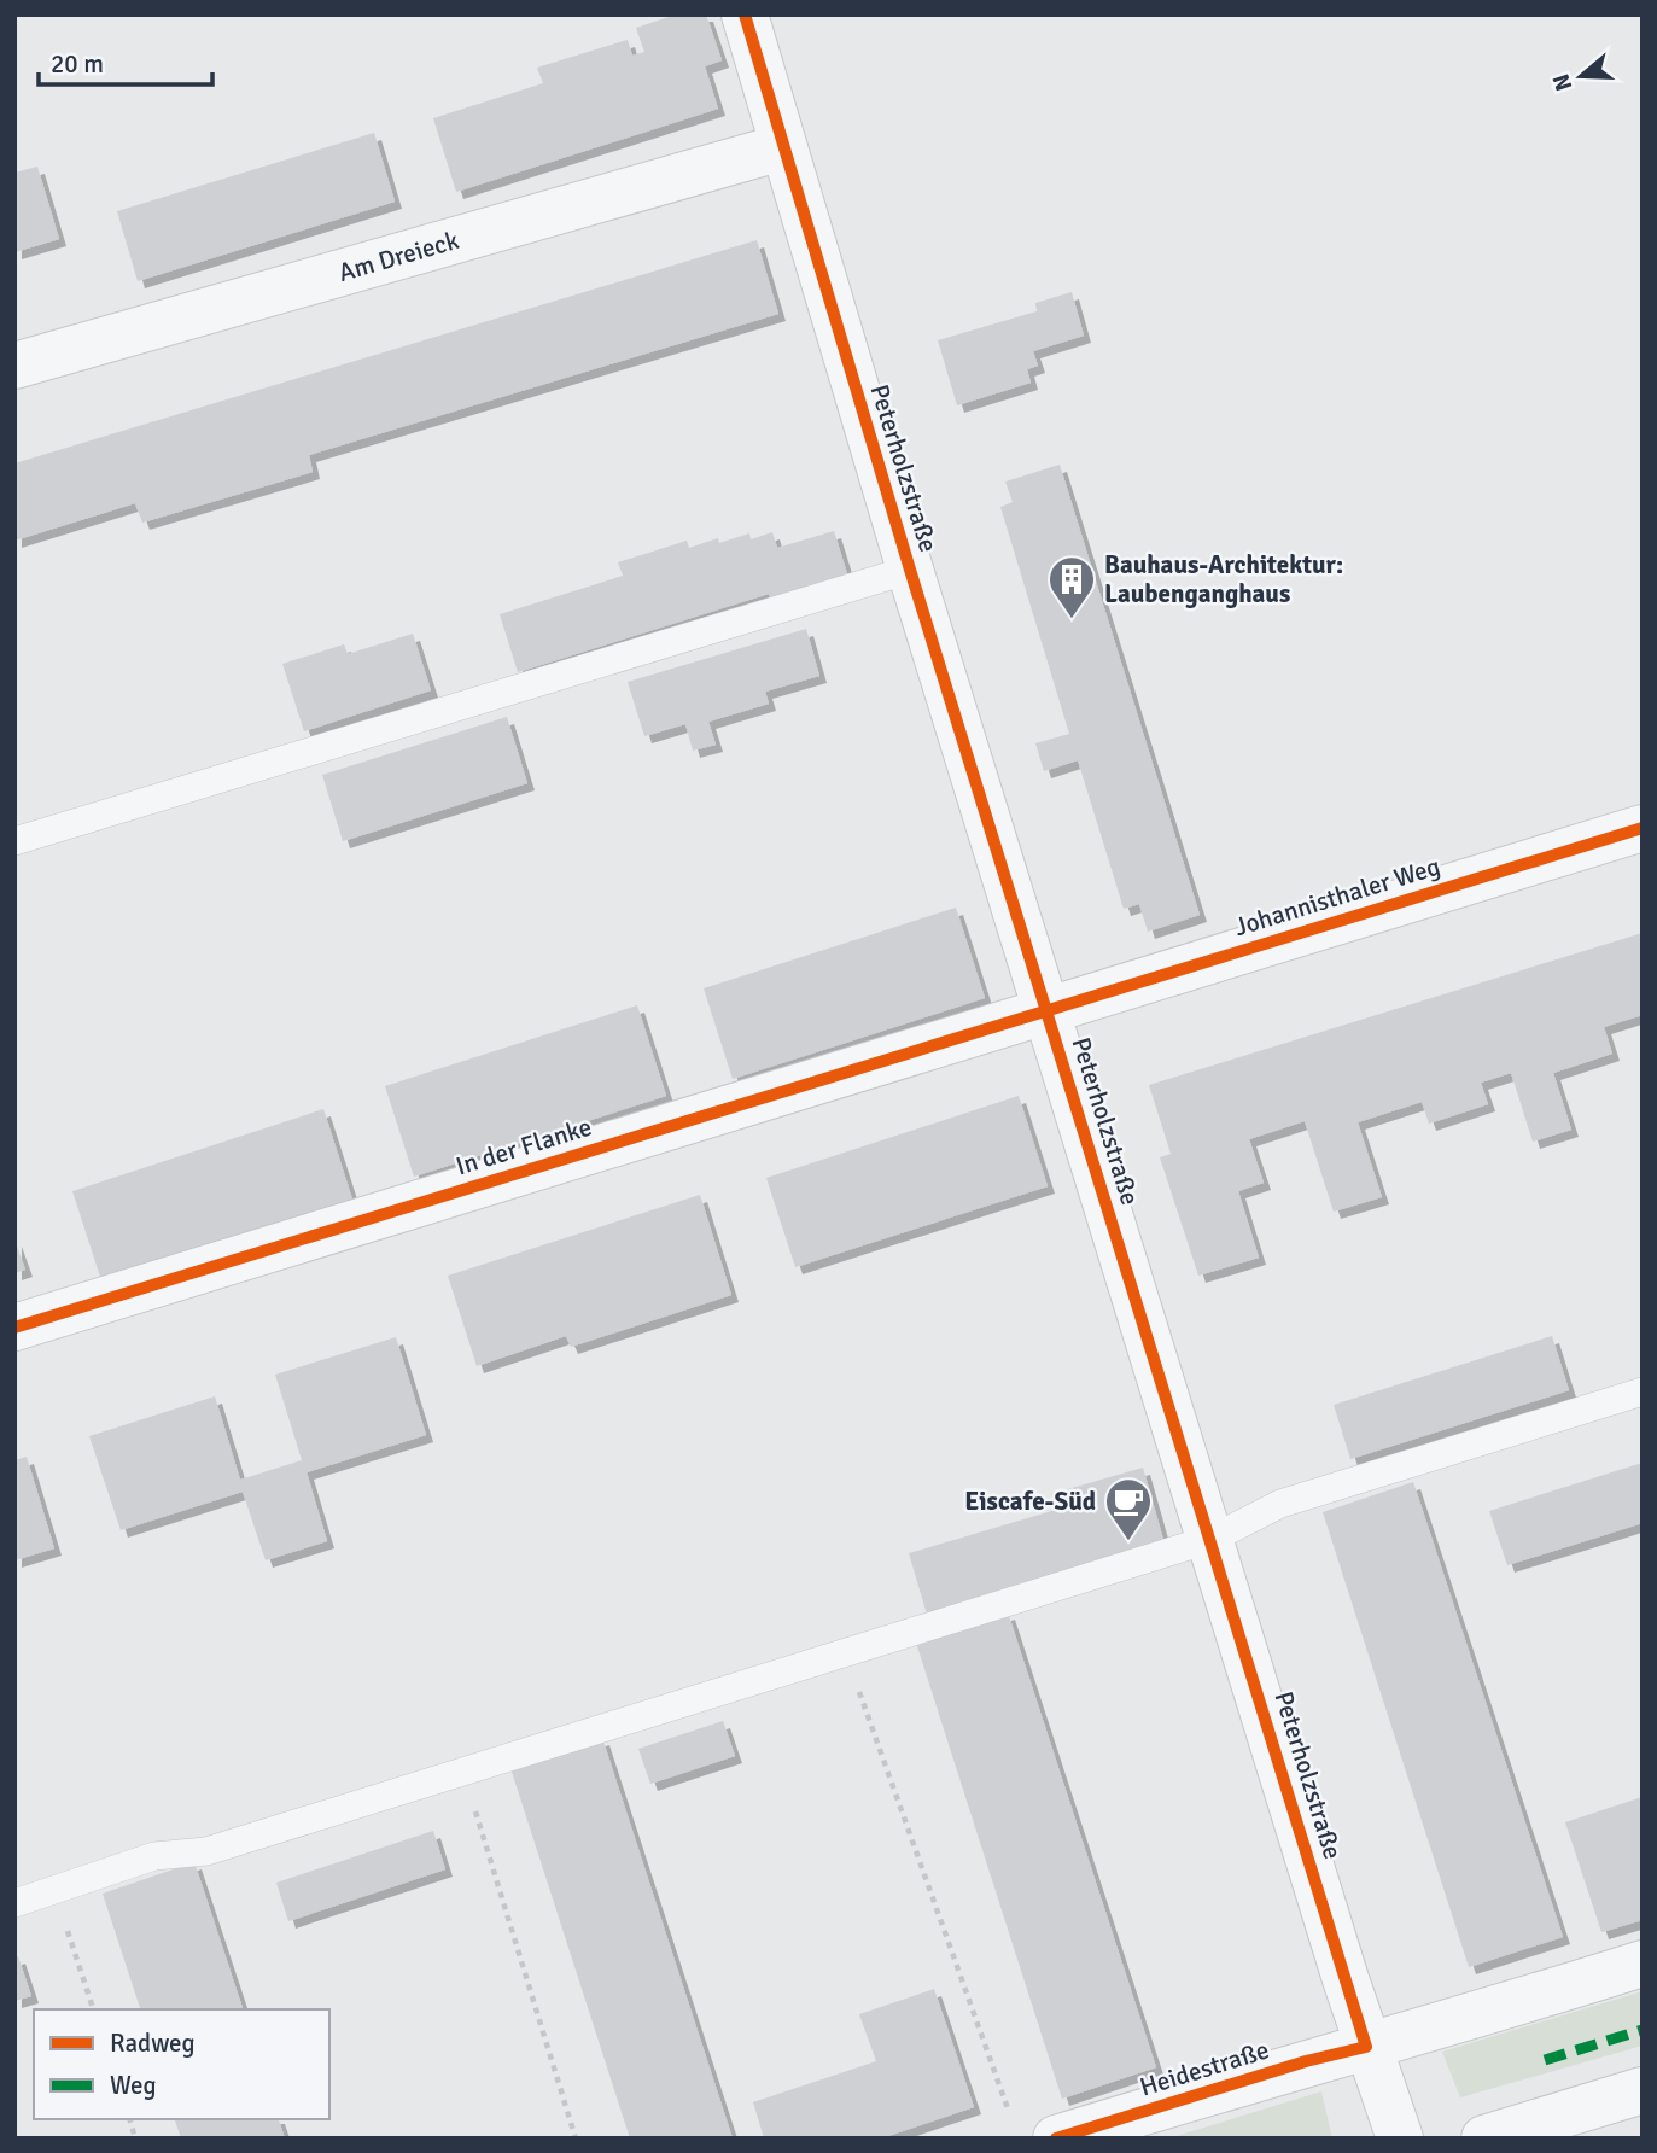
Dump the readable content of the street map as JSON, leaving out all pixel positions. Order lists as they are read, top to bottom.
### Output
{
  "streets": {
    "street": [
      "Am Dreieck",
      "Peterholzstraße",
      "Johannisthaler Weg",
      "In der Flanke",
      "Heidestraße"
    ]
  },
  "crossings": [
    ["Am Dreieck", "Peterholzstraße"],
    ["Peterholzstraße", "Johannisthaler Weg"],
    ["Peterholzstraße", "In der Flanke"],
    ["Peterholzstraße", "Heidestraße"],
    ["Johannisthaler Weg", "In der Flanke"]
  ],
  "places": {
    "building": ["Bauhaus-Architektur: Laubenganghaus"],
    "cafe": ["Eiscafe-Süd"]
  },
  "legend": ["Radweg", "Weg"],
  "scale_bar": "20 m",
  "north": "left"
}
